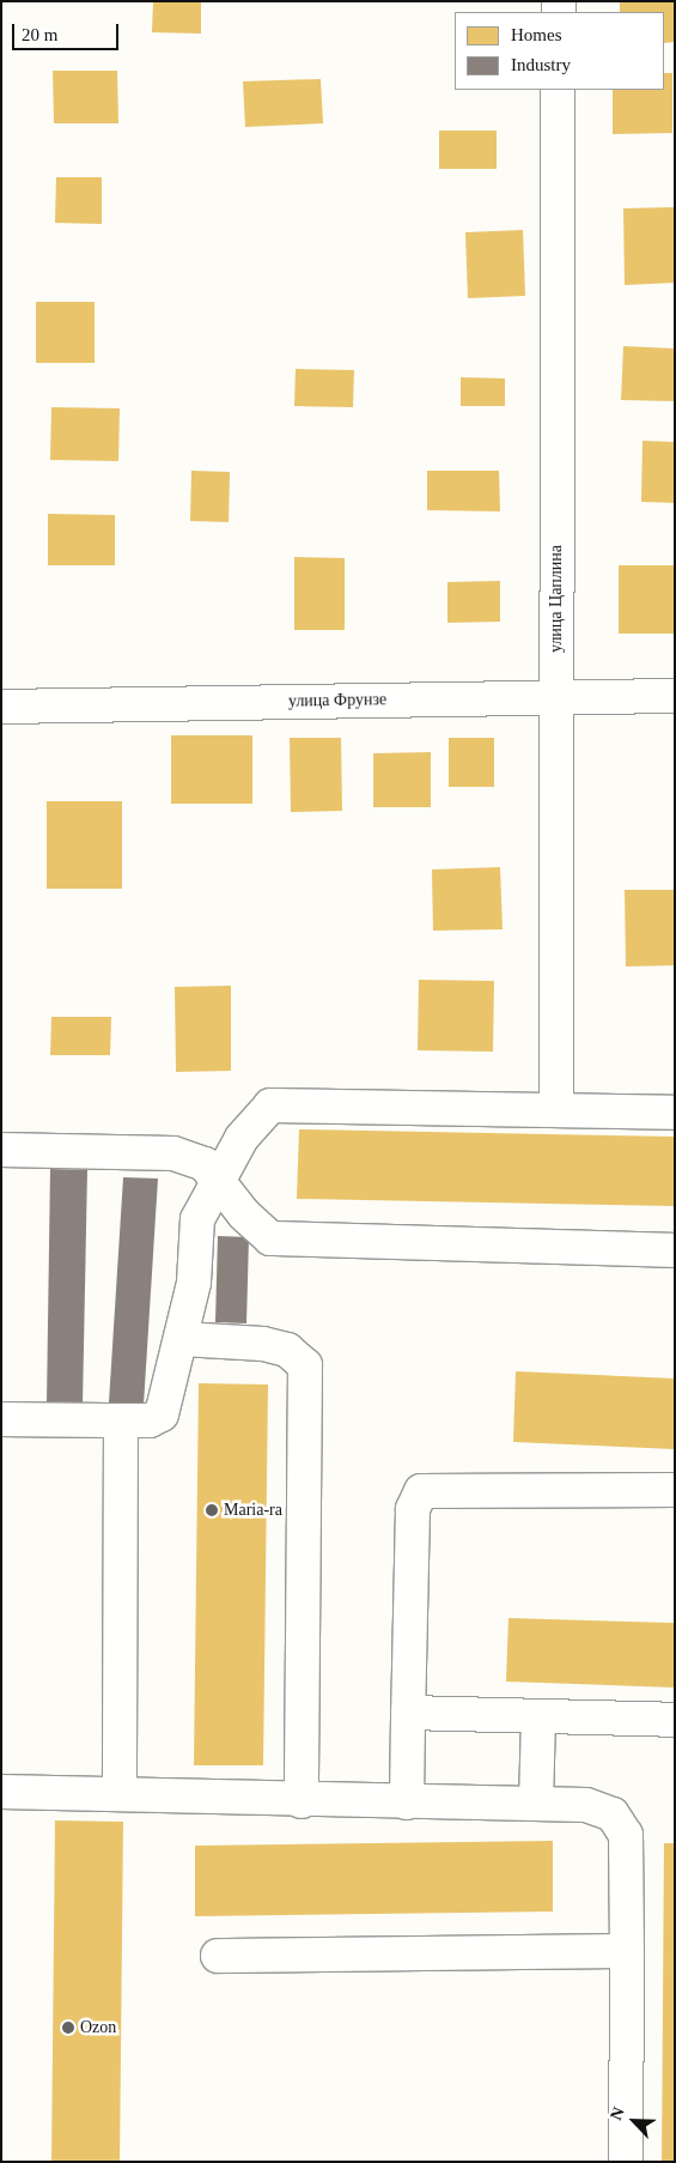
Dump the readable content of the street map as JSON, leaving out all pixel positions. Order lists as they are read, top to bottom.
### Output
{
  "streets": {
    "street": ["улица Цаплина", "улица Фрунзе"]
  },
  "crossings": [
    ["улица Цаплина", "улица Фрунзе"]
  ],
  "places": ["Maria-ra", "Ozon"],
  "legend": ["Homes", "Industry"],
  "scale_bar": "20 m",
  "north": "top left"
}
